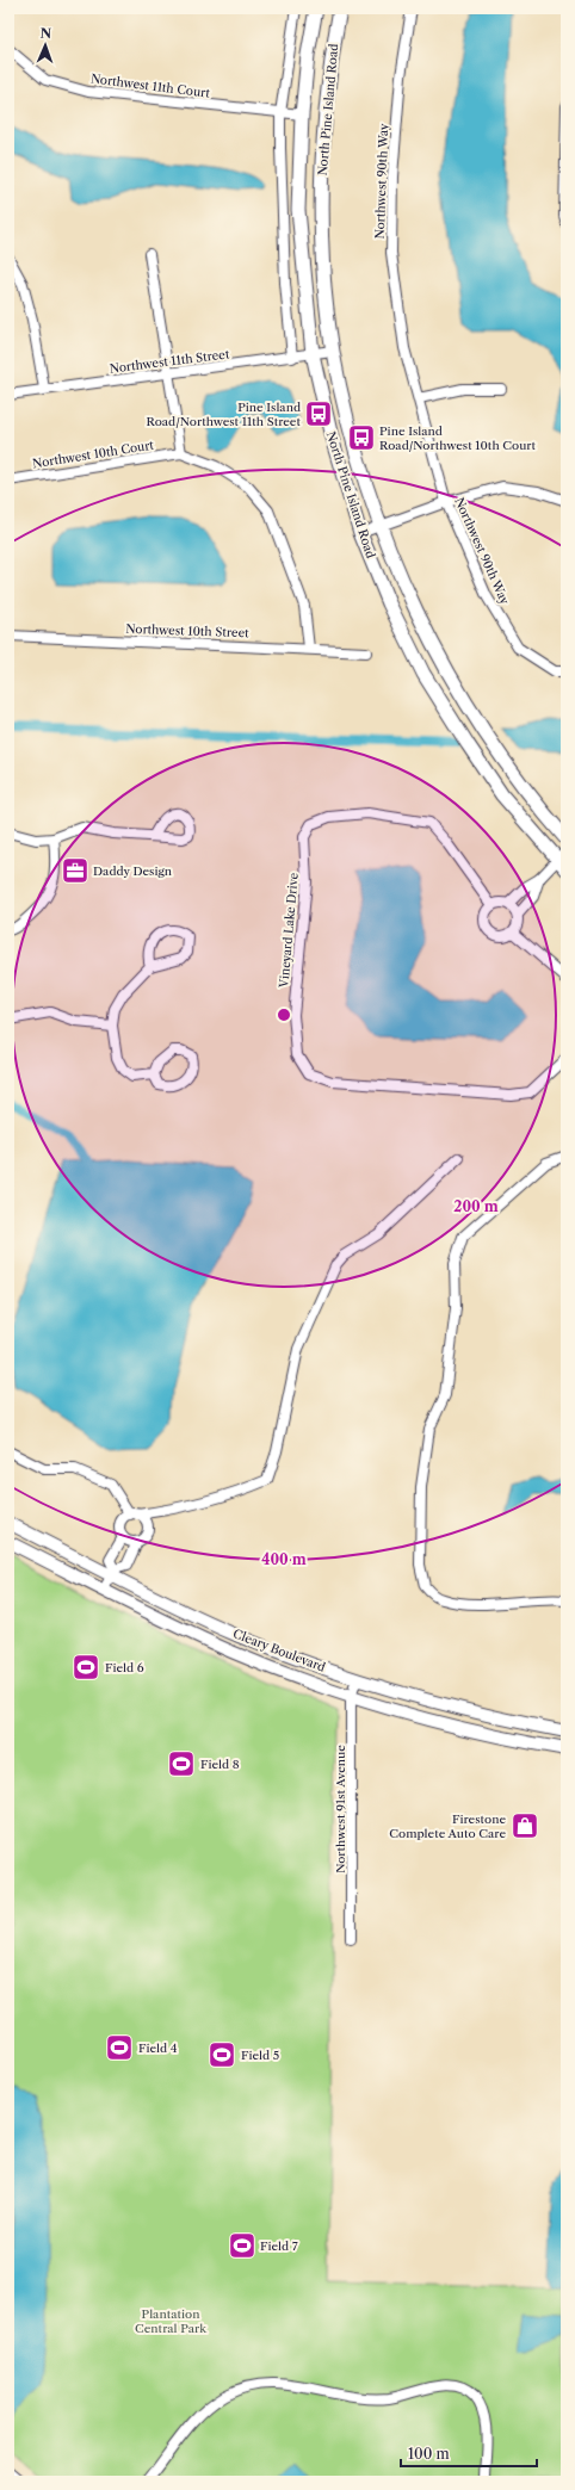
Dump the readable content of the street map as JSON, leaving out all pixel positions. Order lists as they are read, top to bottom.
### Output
{
  "streets": {
    "main road": ["North Pine Island Road"],
    "street": [
      "Northwest 11th Court",
      "Northwest 90th Way",
      "Northwest 11th Street",
      "Northwest 10th Court",
      "Northwest 10th Street",
      "Vineyard Lake Drive",
      "Cleary Boulevard",
      "Northwest 91st Avenue"
    ]
  },
  "crossings": [
    ["Northwest 11th Court", "North Pine Island Road"],
    ["North Pine Island Road", "Northwest 11th Street"],
    ["Cleary Boulevard", "Northwest 91st Avenue"]
  ],
  "parks": ["Plantation Central Park"],
  "places": {
    "bus stop": ["Pine Island Road/Northwest 11th Street", "Pine Island Road/Northwest 10th Court"],
    "office": ["Daddy Design"],
    "sports": [
      "Field 6",
      "Field 8",
      "Field 4",
      "Field 5",
      "Field 7"
    ],
    "shop": ["Firestone Complete Auto Care"]
  },
  "scale_bar": "100 m",
  "north": "top",
  "rings": ["200 m", "400 m"]
}
